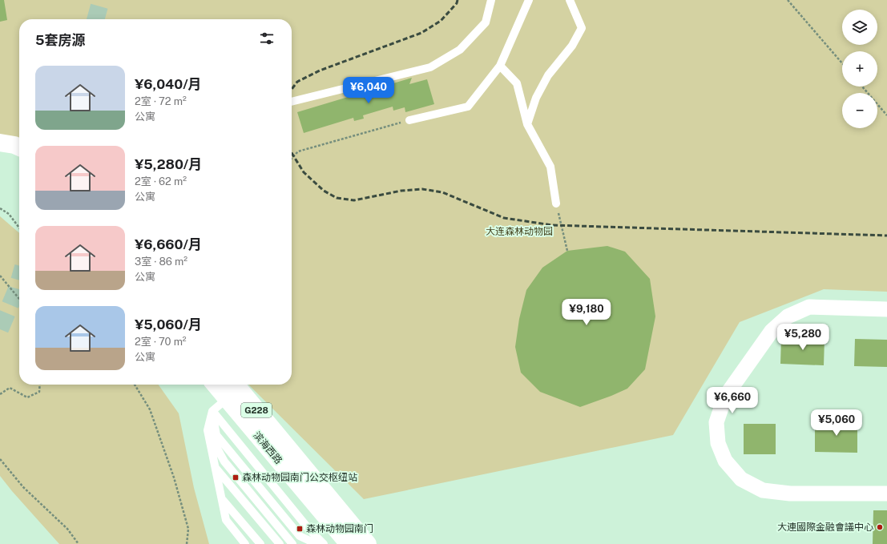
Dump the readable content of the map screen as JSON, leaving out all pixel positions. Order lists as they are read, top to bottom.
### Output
{
  "streets": {
    "highway": ["G228", "滨海西路"]
  },
  "parks": ["大连森林动物园"],
  "places": {
    "transit": ["森林动物园南门公交枢纽站", "森林动物园南门"],
    "other": ["大連國際金融會議中心"]
  },
  "page": {
    "map_buttons": ["+", "−"],
    "heading": "5套房源",
    "list": [
      {
        "name": "¥6,040/月",
        "note": "2室 · 72 m² · 公寓"
      },
      {
        "name": "¥5,280/月",
        "note": "2室 · 62 m² · 公寓"
      },
      {
        "name": "¥6,660/月",
        "note": "3室 · 86 m² · 公寓"
      },
      {
        "name": "¥5,060/月",
        "note": "2室 · 70 m² · 公寓"
      }
    ],
    "price": [
      "¥6,040",
      "¥9,180",
      "¥5,280",
      "¥6,660",
      "¥5,060"
    ]
  }
}
